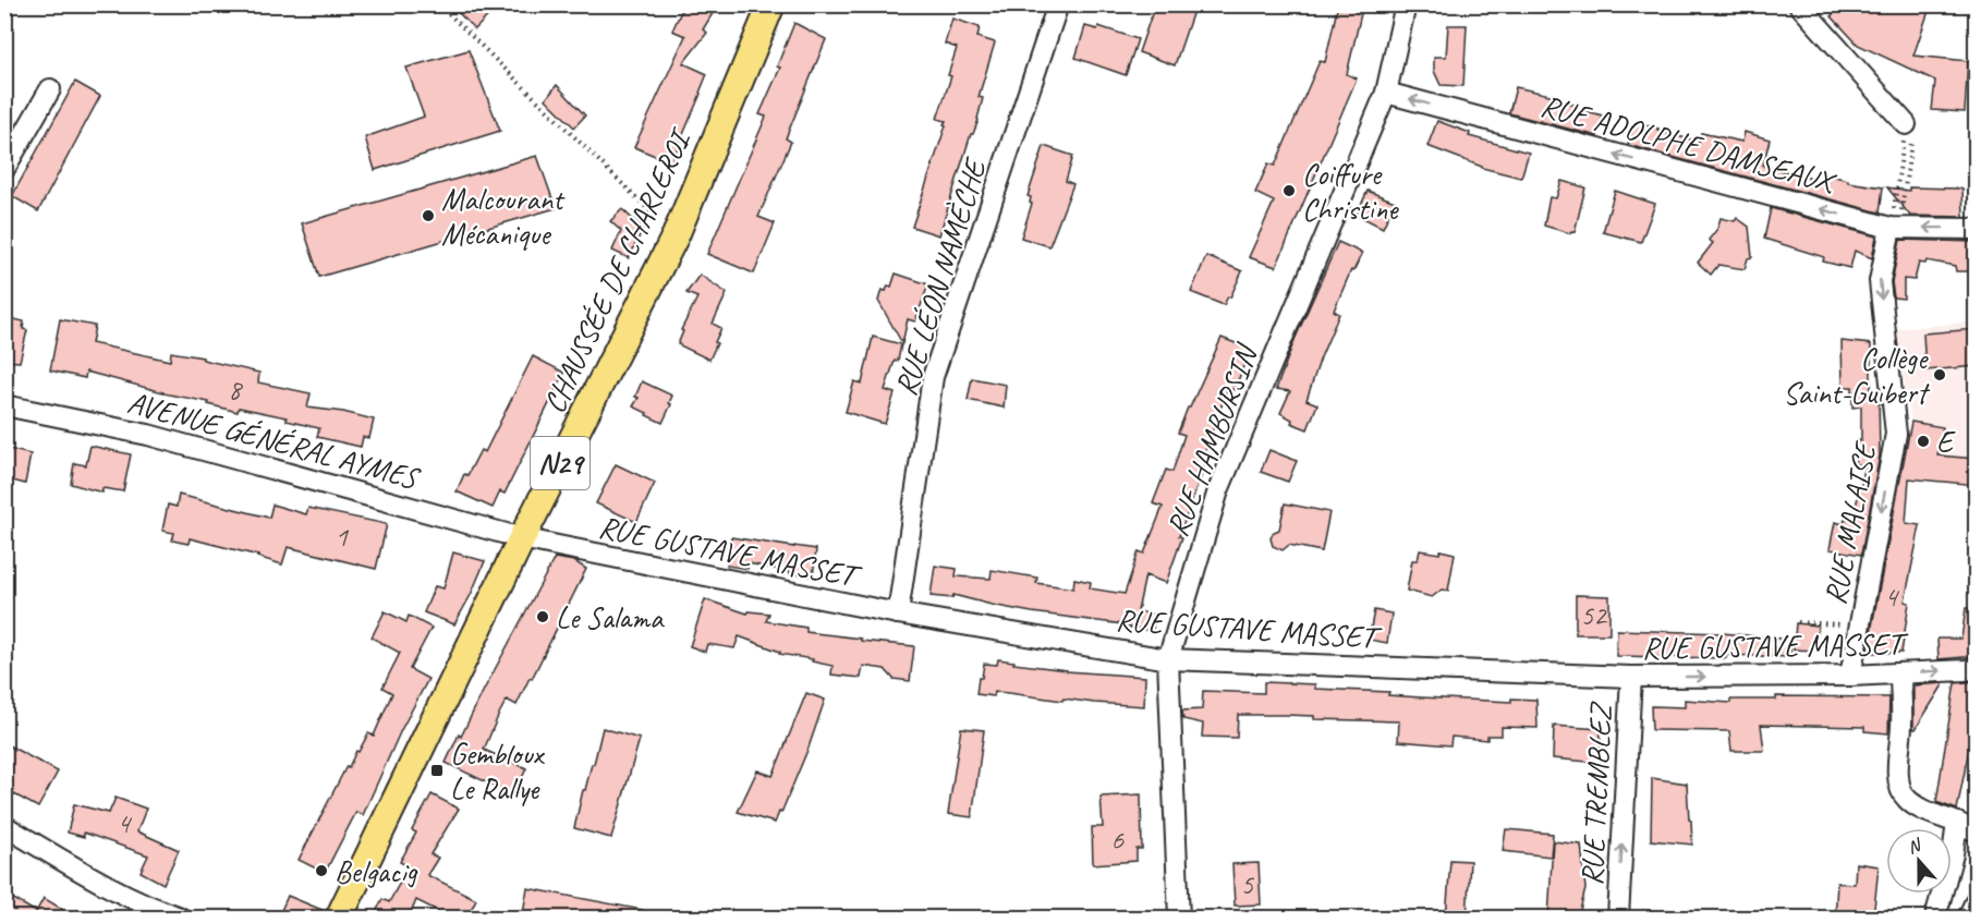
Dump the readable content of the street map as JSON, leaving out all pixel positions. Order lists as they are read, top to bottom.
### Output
{
  "streets": {
    "main road": ["CHAUSSÉE DE CHARLEROI", "N29"],
    "street": [
      "RUE ADOLPHE DAMSEAUX",
      "RUE LÉON NAMÈCHE",
      "AVENUE GÉNÉRAL AYMES",
      "RUE HAMBURSIN",
      "RUE MALAISE",
      "RUE GUSTAVE MASSET",
      "RUE TREMBLEZ"
    ]
  },
  "crossings": [
    ["RUE ADOLPHE DAMSEAUX", "RUE HAMBURSIN"],
    ["RUE ADOLPHE DAMSEAUX", "RUE MALAISE"],
    ["CHAUSSÉE DE CHARLEROI", "AVENUE GÉNÉRAL AYMES"],
    ["CHAUSSÉE DE CHARLEROI", "RUE GUSTAVE MASSET"],
    ["RUE LÉON NAMÈCHE", "RUE GUSTAVE MASSET"],
    ["AVENUE GÉNÉRAL AYMES", "RUE GUSTAVE MASSET"],
    ["RUE HAMBURSIN", "RUE GUSTAVE MASSET"],
    ["RUE MALAISE", "RUE GUSTAVE MASSET"],
    ["RUE GUSTAVE MASSET", "RUE TREMBLEZ"]
  ],
  "one_way": ["RUE ADOLPHE DAMSEAUX", "RUE MALAISE", "RUE TREMBLEZ"],
  "places": {
    "other": [
      "Coiffure Christine",
      "Malcourant Mécanique",
      "Collège Saint-Guibert",
      "E",
      "Le Salama",
      "Belgacig"
    ],
    "transit": ["Gembloux Le Rallye"]
  },
  "house_numbers": [
    "8",
    "1",
    "4",
    "52",
    "4",
    "6",
    "5"
  ],
  "north": "top"
}
